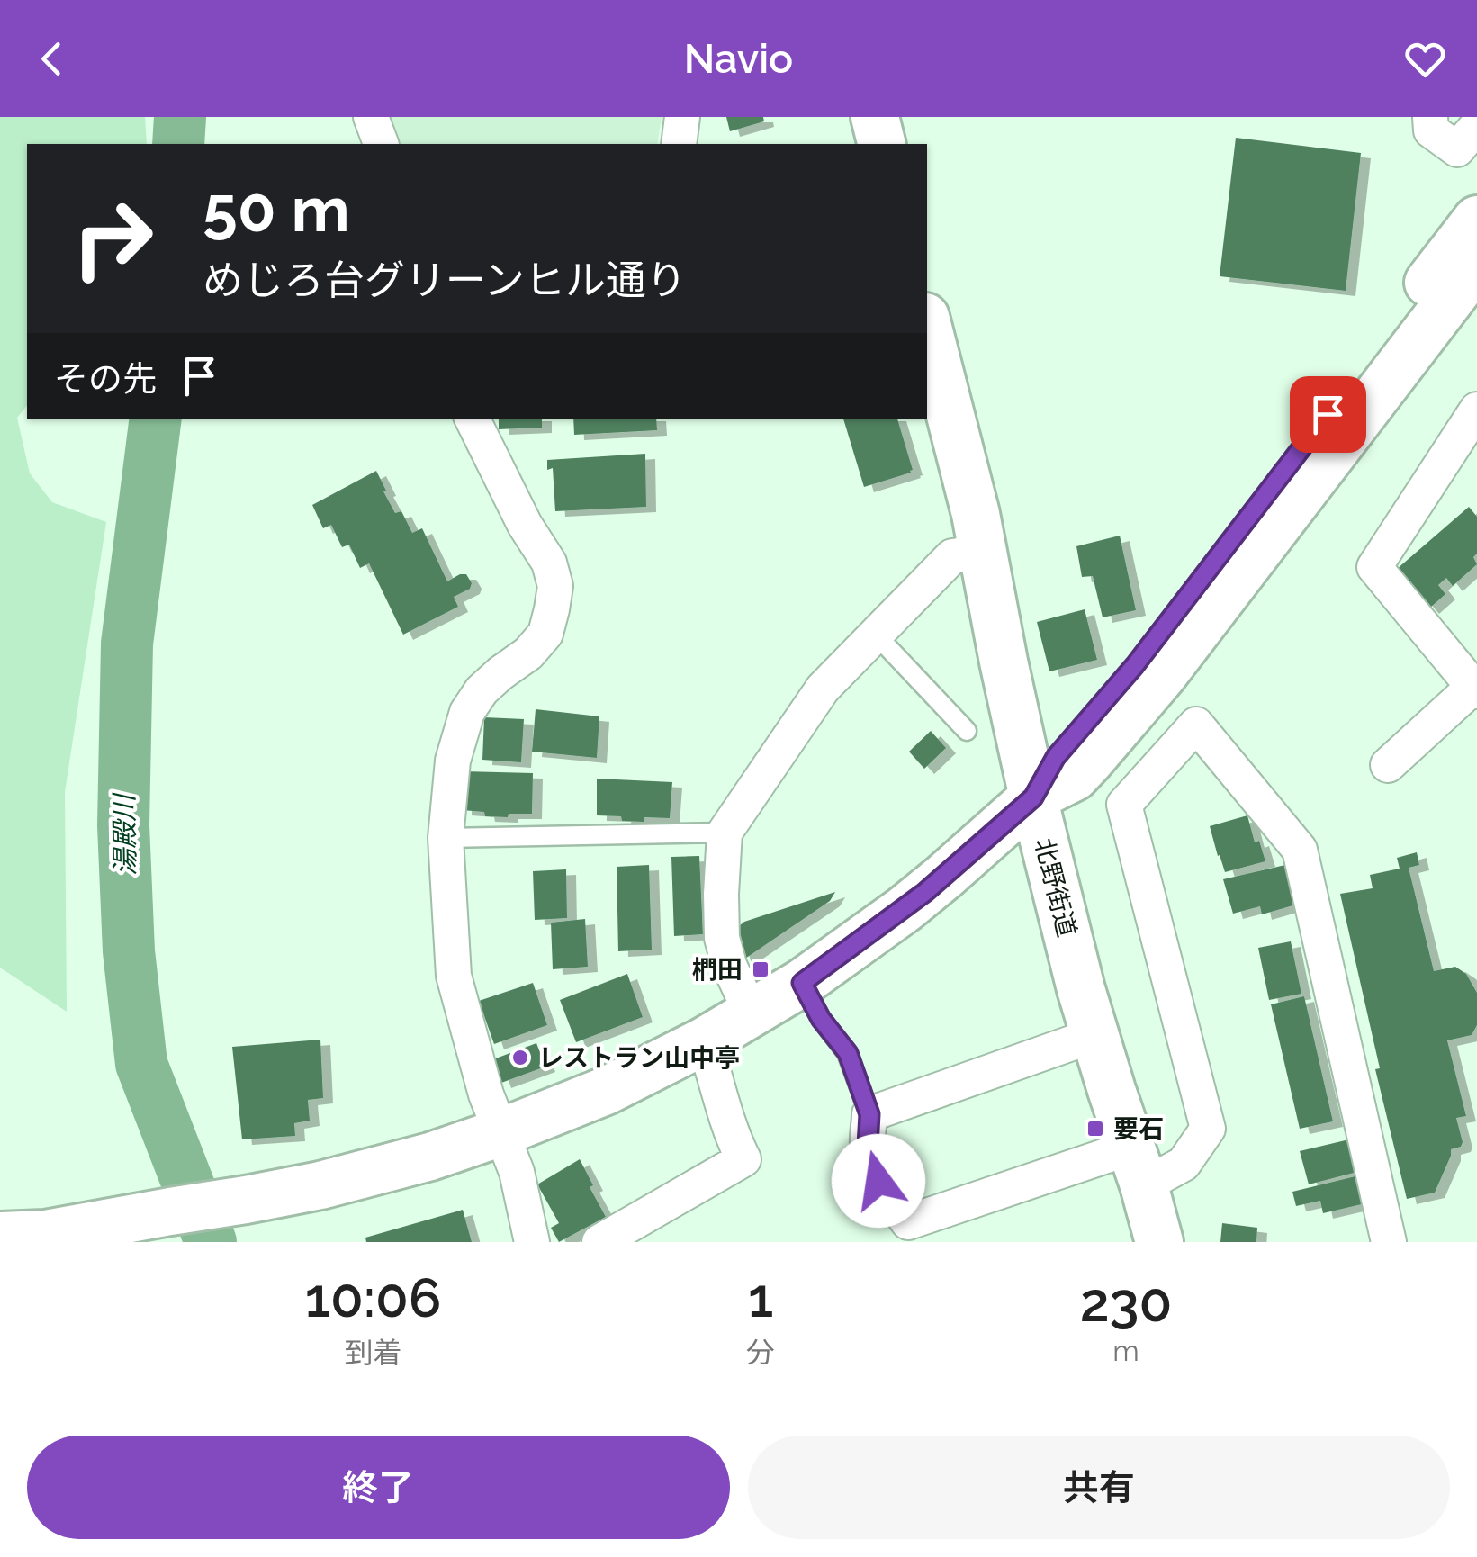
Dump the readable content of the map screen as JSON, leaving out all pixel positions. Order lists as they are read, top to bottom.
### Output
{
  "streets": {
    "street": ["北野街道"]
  },
  "water": ["湯殿川"],
  "places": {
    "transit": ["椚田", "要石"],
    "other": ["レストラン山中亭"]
  },
  "page": {
    "header": "Navio",
    "turn": ["50 m", "めじろ台グリーンヒル通り"],
    "then": "その先",
    "eta": [
      "10:06",
      "到着",
      "1",
      "分",
      "230",
      "m"
    ],
    "buttons": ["終了", "共有"]
  }
}
